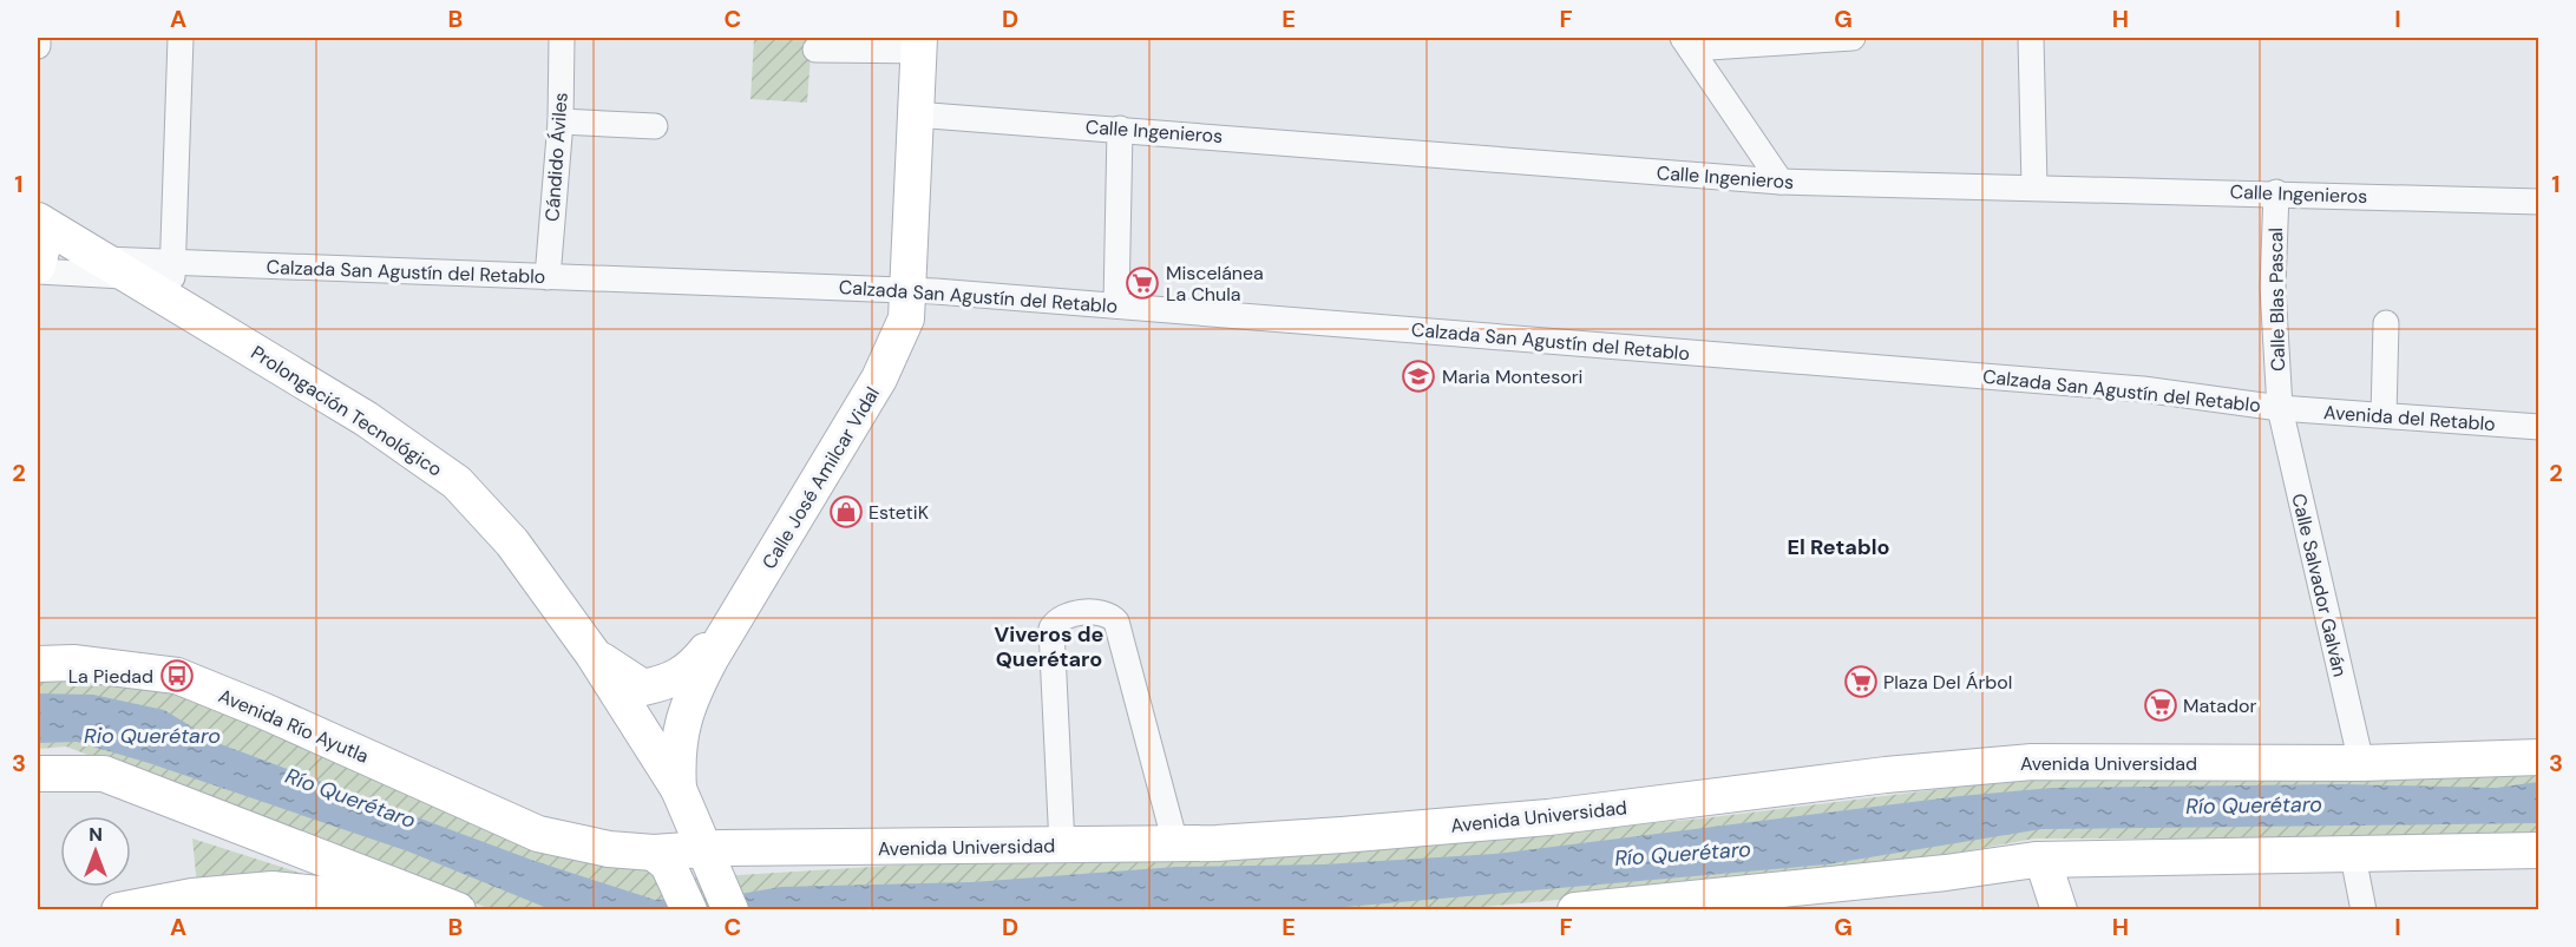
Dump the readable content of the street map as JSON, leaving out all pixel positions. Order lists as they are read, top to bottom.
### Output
{
  "streets": {
    "main road": [
      "Prolongación Tecnológico",
      "Calle José Amilcar Vidal",
      "Avenida Río Ayutla",
      "Avenida Universidad"
    ],
    "street": [
      "Calle Ingenieros",
      "Cándido Áviles",
      "Calzada San Agustín del Retablo",
      "Calle Blas Pascal",
      "Avenida del Retablo",
      "Calle Salvador Galván"
    ]
  },
  "crossings": [
    ["Calle Ingenieros", "Calle Blas Pascal"],
    ["Calle Ingenieros", "Calle José Amilcar Vidal"],
    ["Cándido Áviles", "Calzada San Agustín del Retablo"],
    ["Calzada San Agustín del Retablo", "Calle Blas Pascal"],
    ["Calzada San Agustín del Retablo", "Prolongación Tecnológico"],
    ["Calzada San Agustín del Retablo", "Avenida del Retablo"],
    ["Calzada San Agustín del Retablo", "Calle José Amilcar Vidal"],
    ["Calzada San Agustín del Retablo", "Calle Salvador Galván"],
    ["Calle Blas Pascal", "Avenida del Retablo"],
    ["Calle Blas Pascal", "Calle Salvador Galván"],
    ["Prolongación Tecnológico", "Calle José Amilcar Vidal"],
    ["Prolongación Tecnológico", "Avenida Universidad"],
    ["Avenida del Retablo", "Calle Salvador Galván"],
    ["Calle José Amilcar Vidal", "Avenida Universidad"],
    ["Calle Salvador Galván", "Avenida Universidad"],
    ["Avenida Río Ayutla", "Avenida Universidad"]
  ],
  "districts": ["El Retablo", "Viveros de Querétaro"],
  "water": ["Rio Querétaro", "Río Querétaro"],
  "places": {
    "supermarket": ["Miscelánea La Chula", "Plaza Del Árbol", "Matador"],
    "school or university": ["Maria Montesori"],
    "shop": ["EstetiK"],
    "bus stop": ["La Piedad"]
  },
  "north": "top",
  "grid": {
    "columns": [
      "A",
      "B",
      "C",
      "D",
      "E",
      "F",
      "G",
      "H",
      "I"
    ],
    "rows": ["1", "2", "3"]
  }
}
